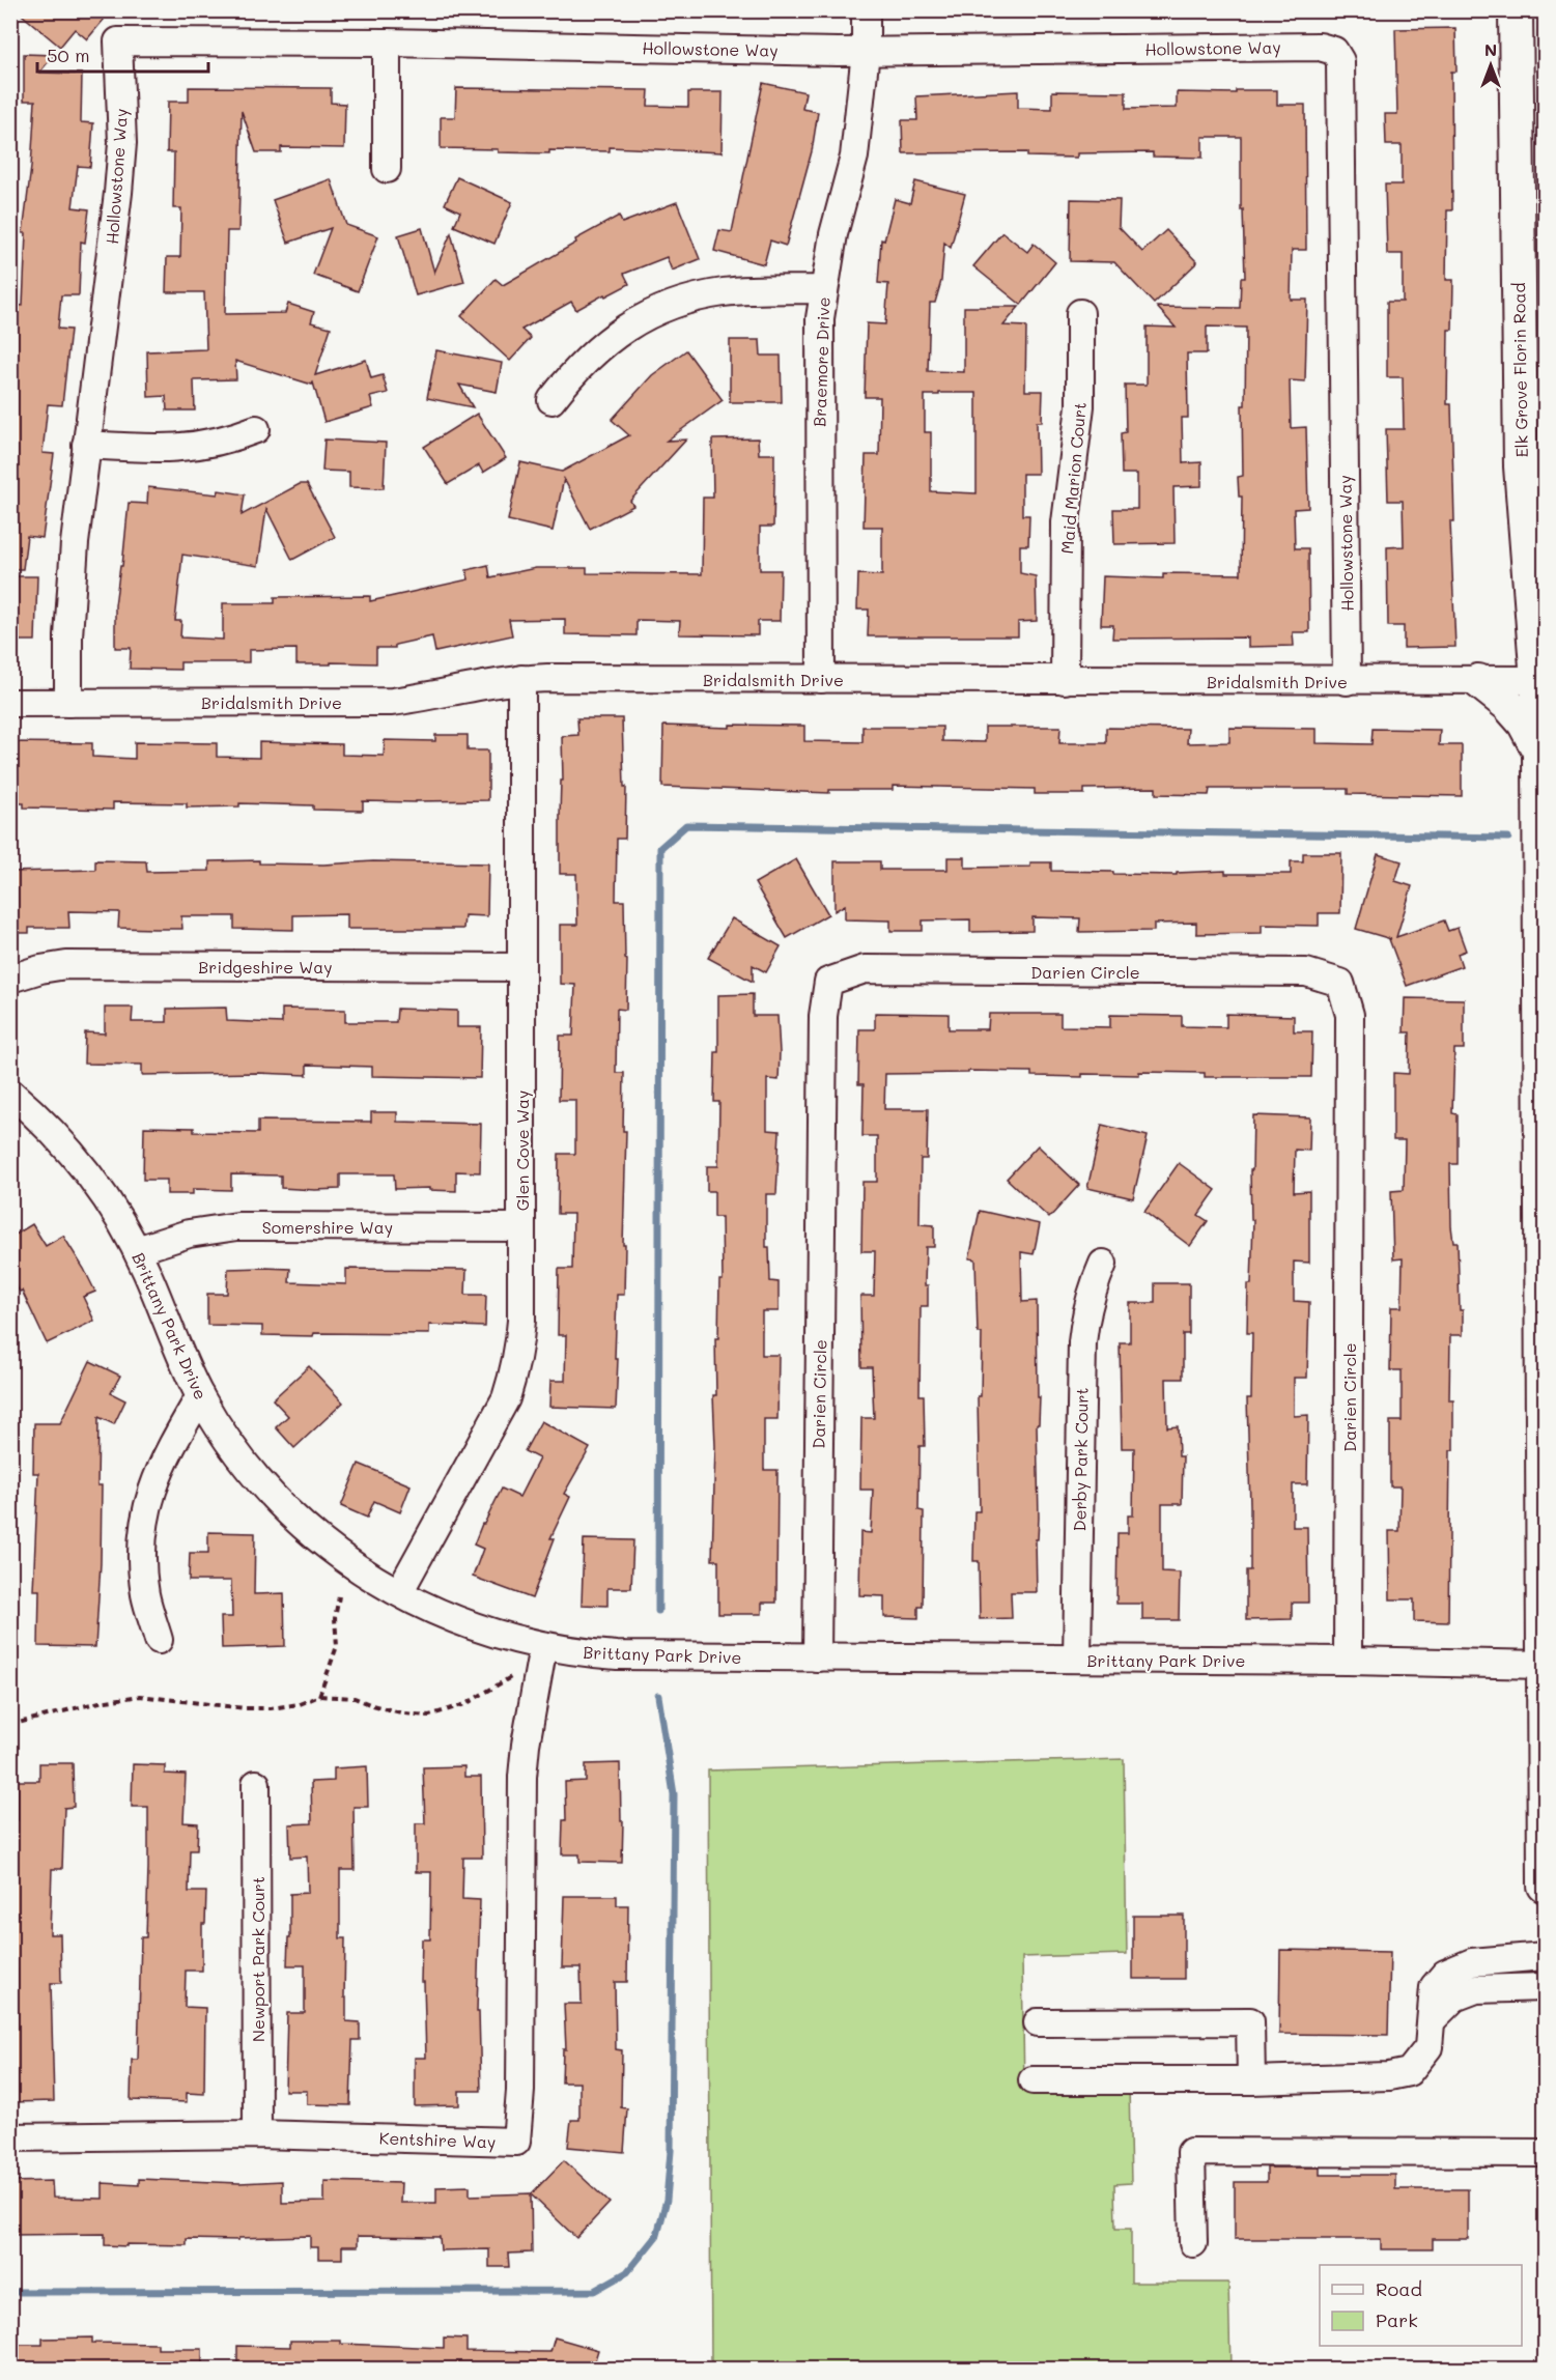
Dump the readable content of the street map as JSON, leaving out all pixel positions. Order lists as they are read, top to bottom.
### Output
{
  "streets": {
    "main road": ["Elk Grove Florin Road"],
    "street": [
      "Hollowstone Way",
      "Braemore Drive",
      "Maid Marion Court",
      "Bridalsmith Drive",
      "Bridgeshire Way",
      "Darien Circle",
      "Glen Cove Way",
      "Somershire Way",
      "Brittany Park Drive",
      "Derby Park Court",
      "Newport Park Court",
      "Kentshire Way"
    ]
  },
  "crossings": [
    ["Hollowstone Way", "Braemore Drive"],
    ["Hollowstone Way", "Bridalsmith Drive"],
    ["Braemore Drive", "Bridalsmith Drive"],
    ["Elk Grove Florin Road", "Bridalsmith Drive"],
    ["Elk Grove Florin Road", "Brittany Park Drive"],
    ["Maid Marion Court", "Bridalsmith Drive"],
    ["Bridalsmith Drive", "Glen Cove Way"],
    ["Bridgeshire Way", "Glen Cove Way"],
    ["Darien Circle", "Brittany Park Drive"],
    ["Glen Cove Way", "Somershire Way"],
    ["Glen Cove Way", "Brittany Park Drive"],
    ["Somershire Way", "Brittany Park Drive"],
    ["Brittany Park Drive", "Derby Park Court"],
    ["Brittany Park Drive", "Kentshire Way"],
    ["Newport Park Court", "Kentshire Way"]
  ],
  "legend": ["Road", "Park"],
  "scale_bar": "50 m",
  "north": "top"
}
